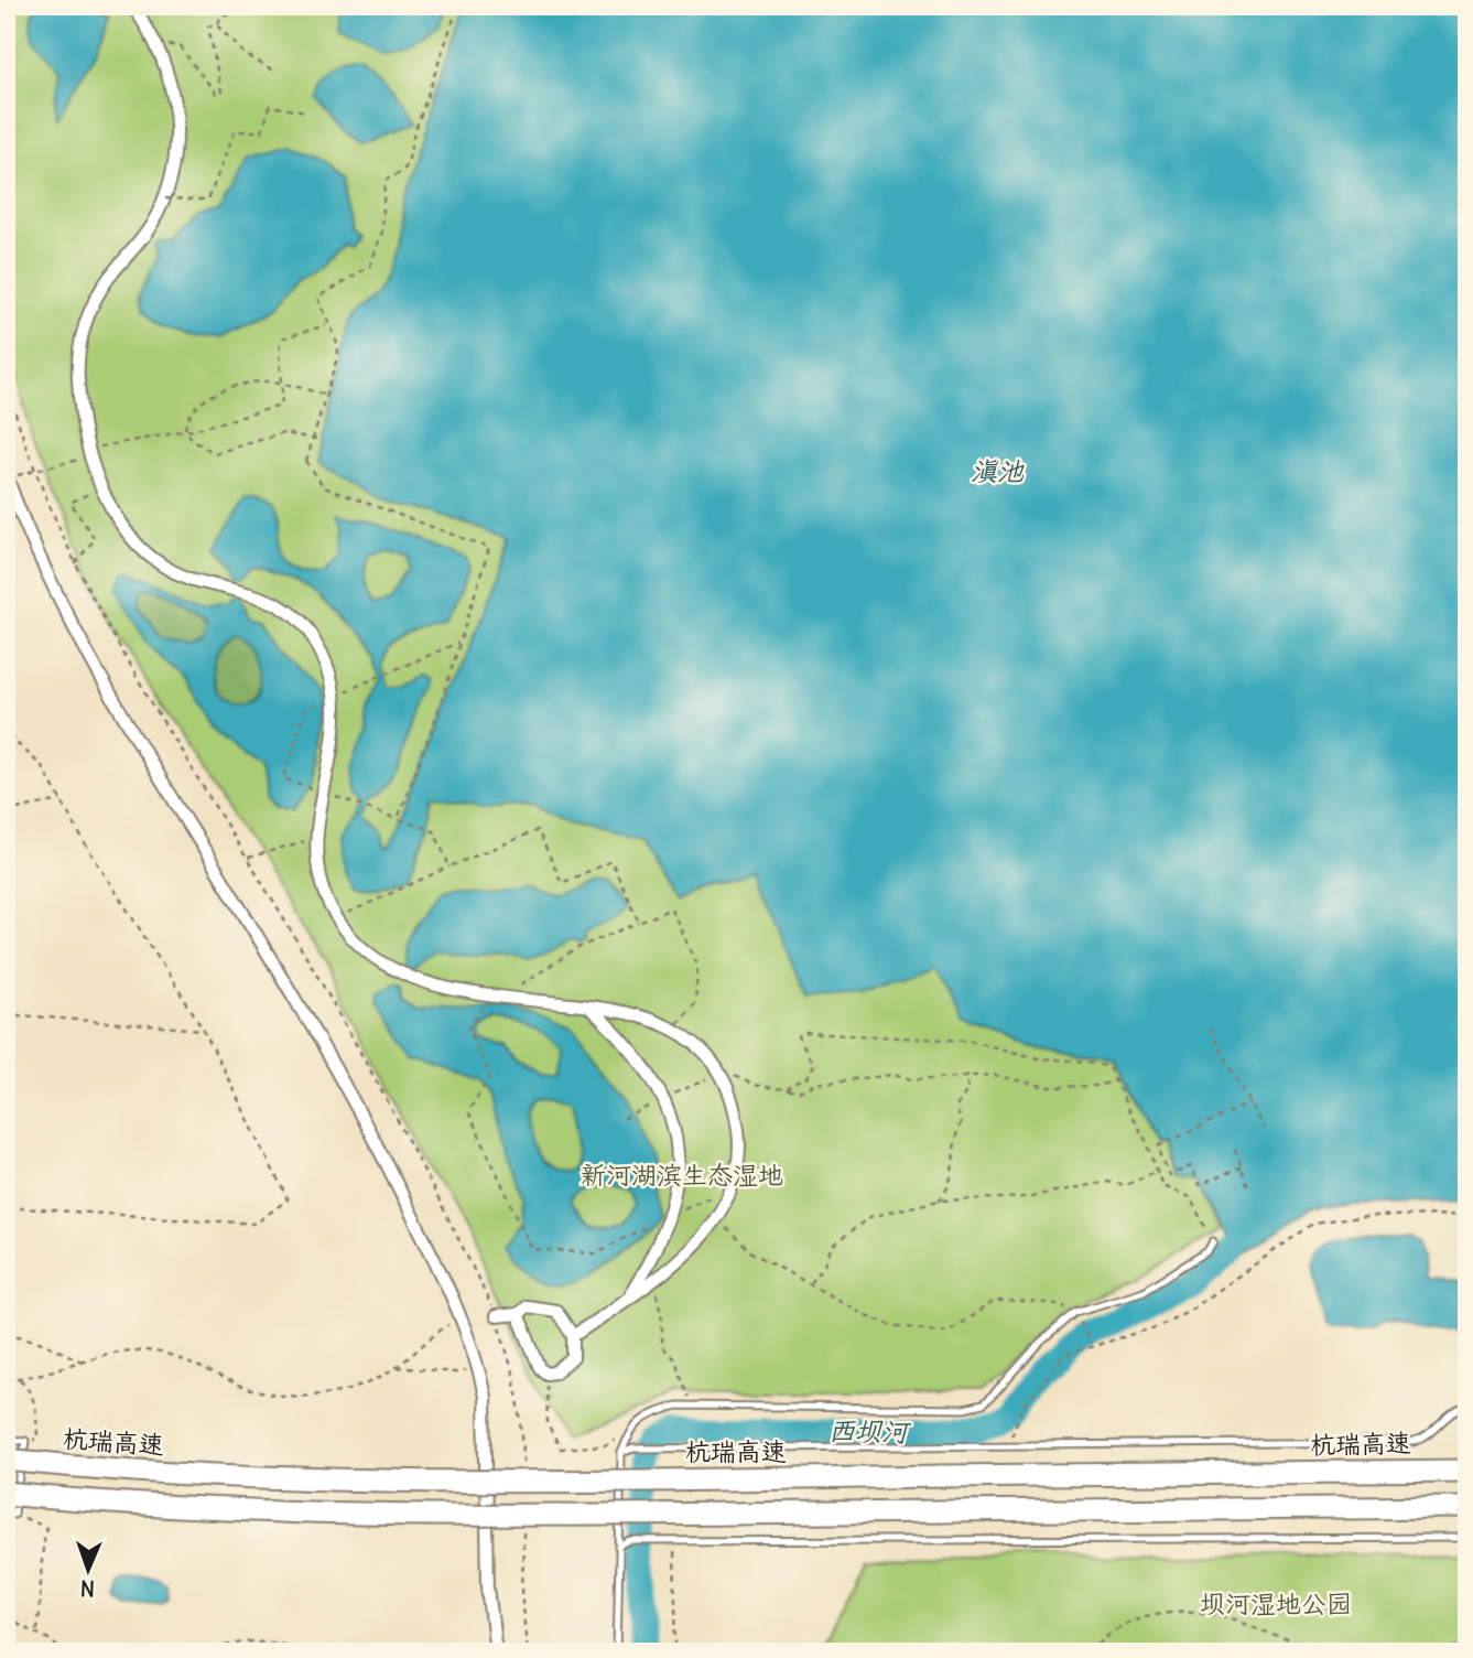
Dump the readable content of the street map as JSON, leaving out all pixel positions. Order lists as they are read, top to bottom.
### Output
{
  "streets": {
    "highway": ["杭瑞高速"]
  },
  "water": ["滇池", "西坝河"],
  "parks": ["新河湖滨生态湿地", "坝河湿地公园"],
  "north": "bottom"
}
